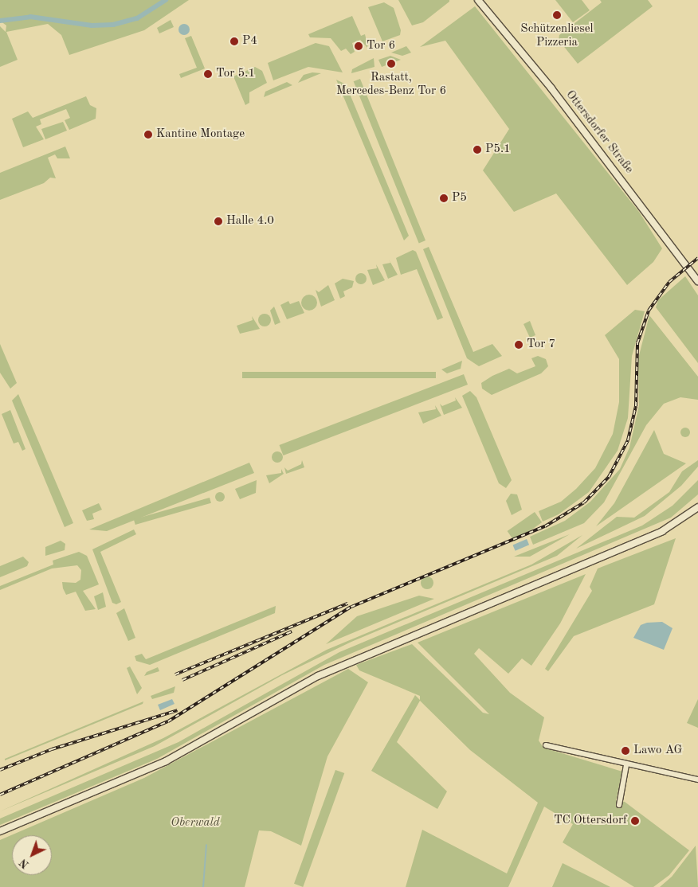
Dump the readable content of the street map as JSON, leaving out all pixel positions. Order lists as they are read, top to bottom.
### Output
{
  "streets": {
    "street": ["Ottersdorfer Straße"]
  },
  "parks": ["Oberwald"],
  "places": [
    "Schützenliesel Pizzeria",
    "P4",
    "Tor 6",
    "Rastatt, Mercedes-Benz Tor 6",
    "Tor 5.1",
    "Kantine Montage",
    "P5.1",
    "P5",
    "Halle 4.0",
    "Tor 7",
    "Lawo AG",
    "TC Ottersdorf"
  ],
  "north": "bottom left"
}
